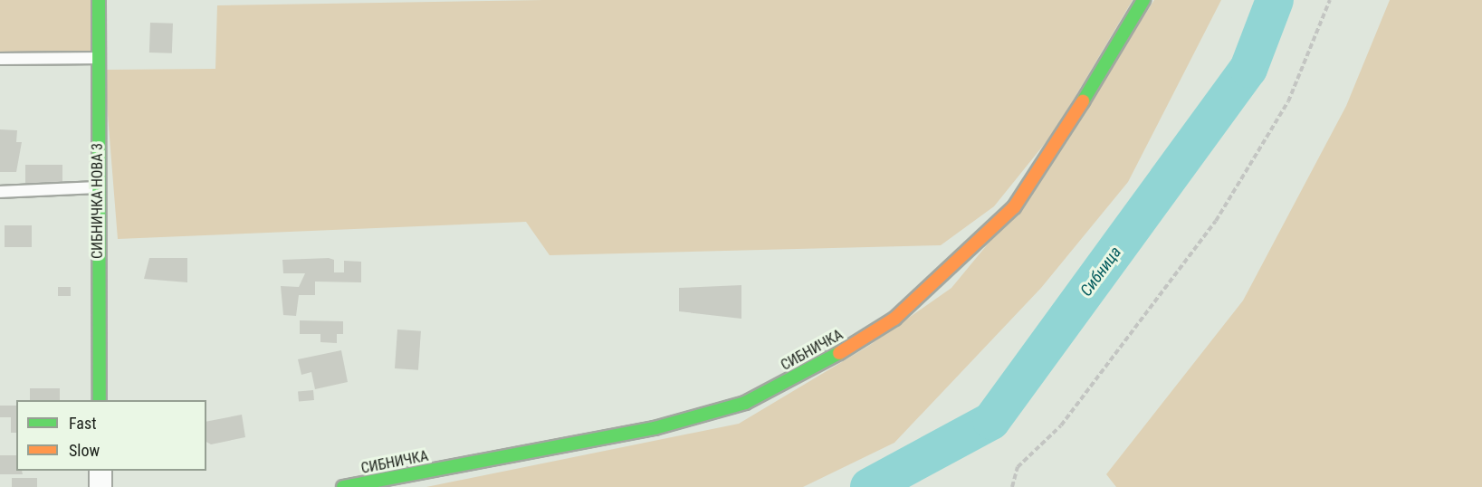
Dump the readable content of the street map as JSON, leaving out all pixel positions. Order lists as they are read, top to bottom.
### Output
{
  "streets": {
    "street": ["СИБНИЧКА НОВА 3", "СИБНИЧКА"]
  },
  "water": ["Сибница"],
  "legend": ["Fast", "Slow"]
}
